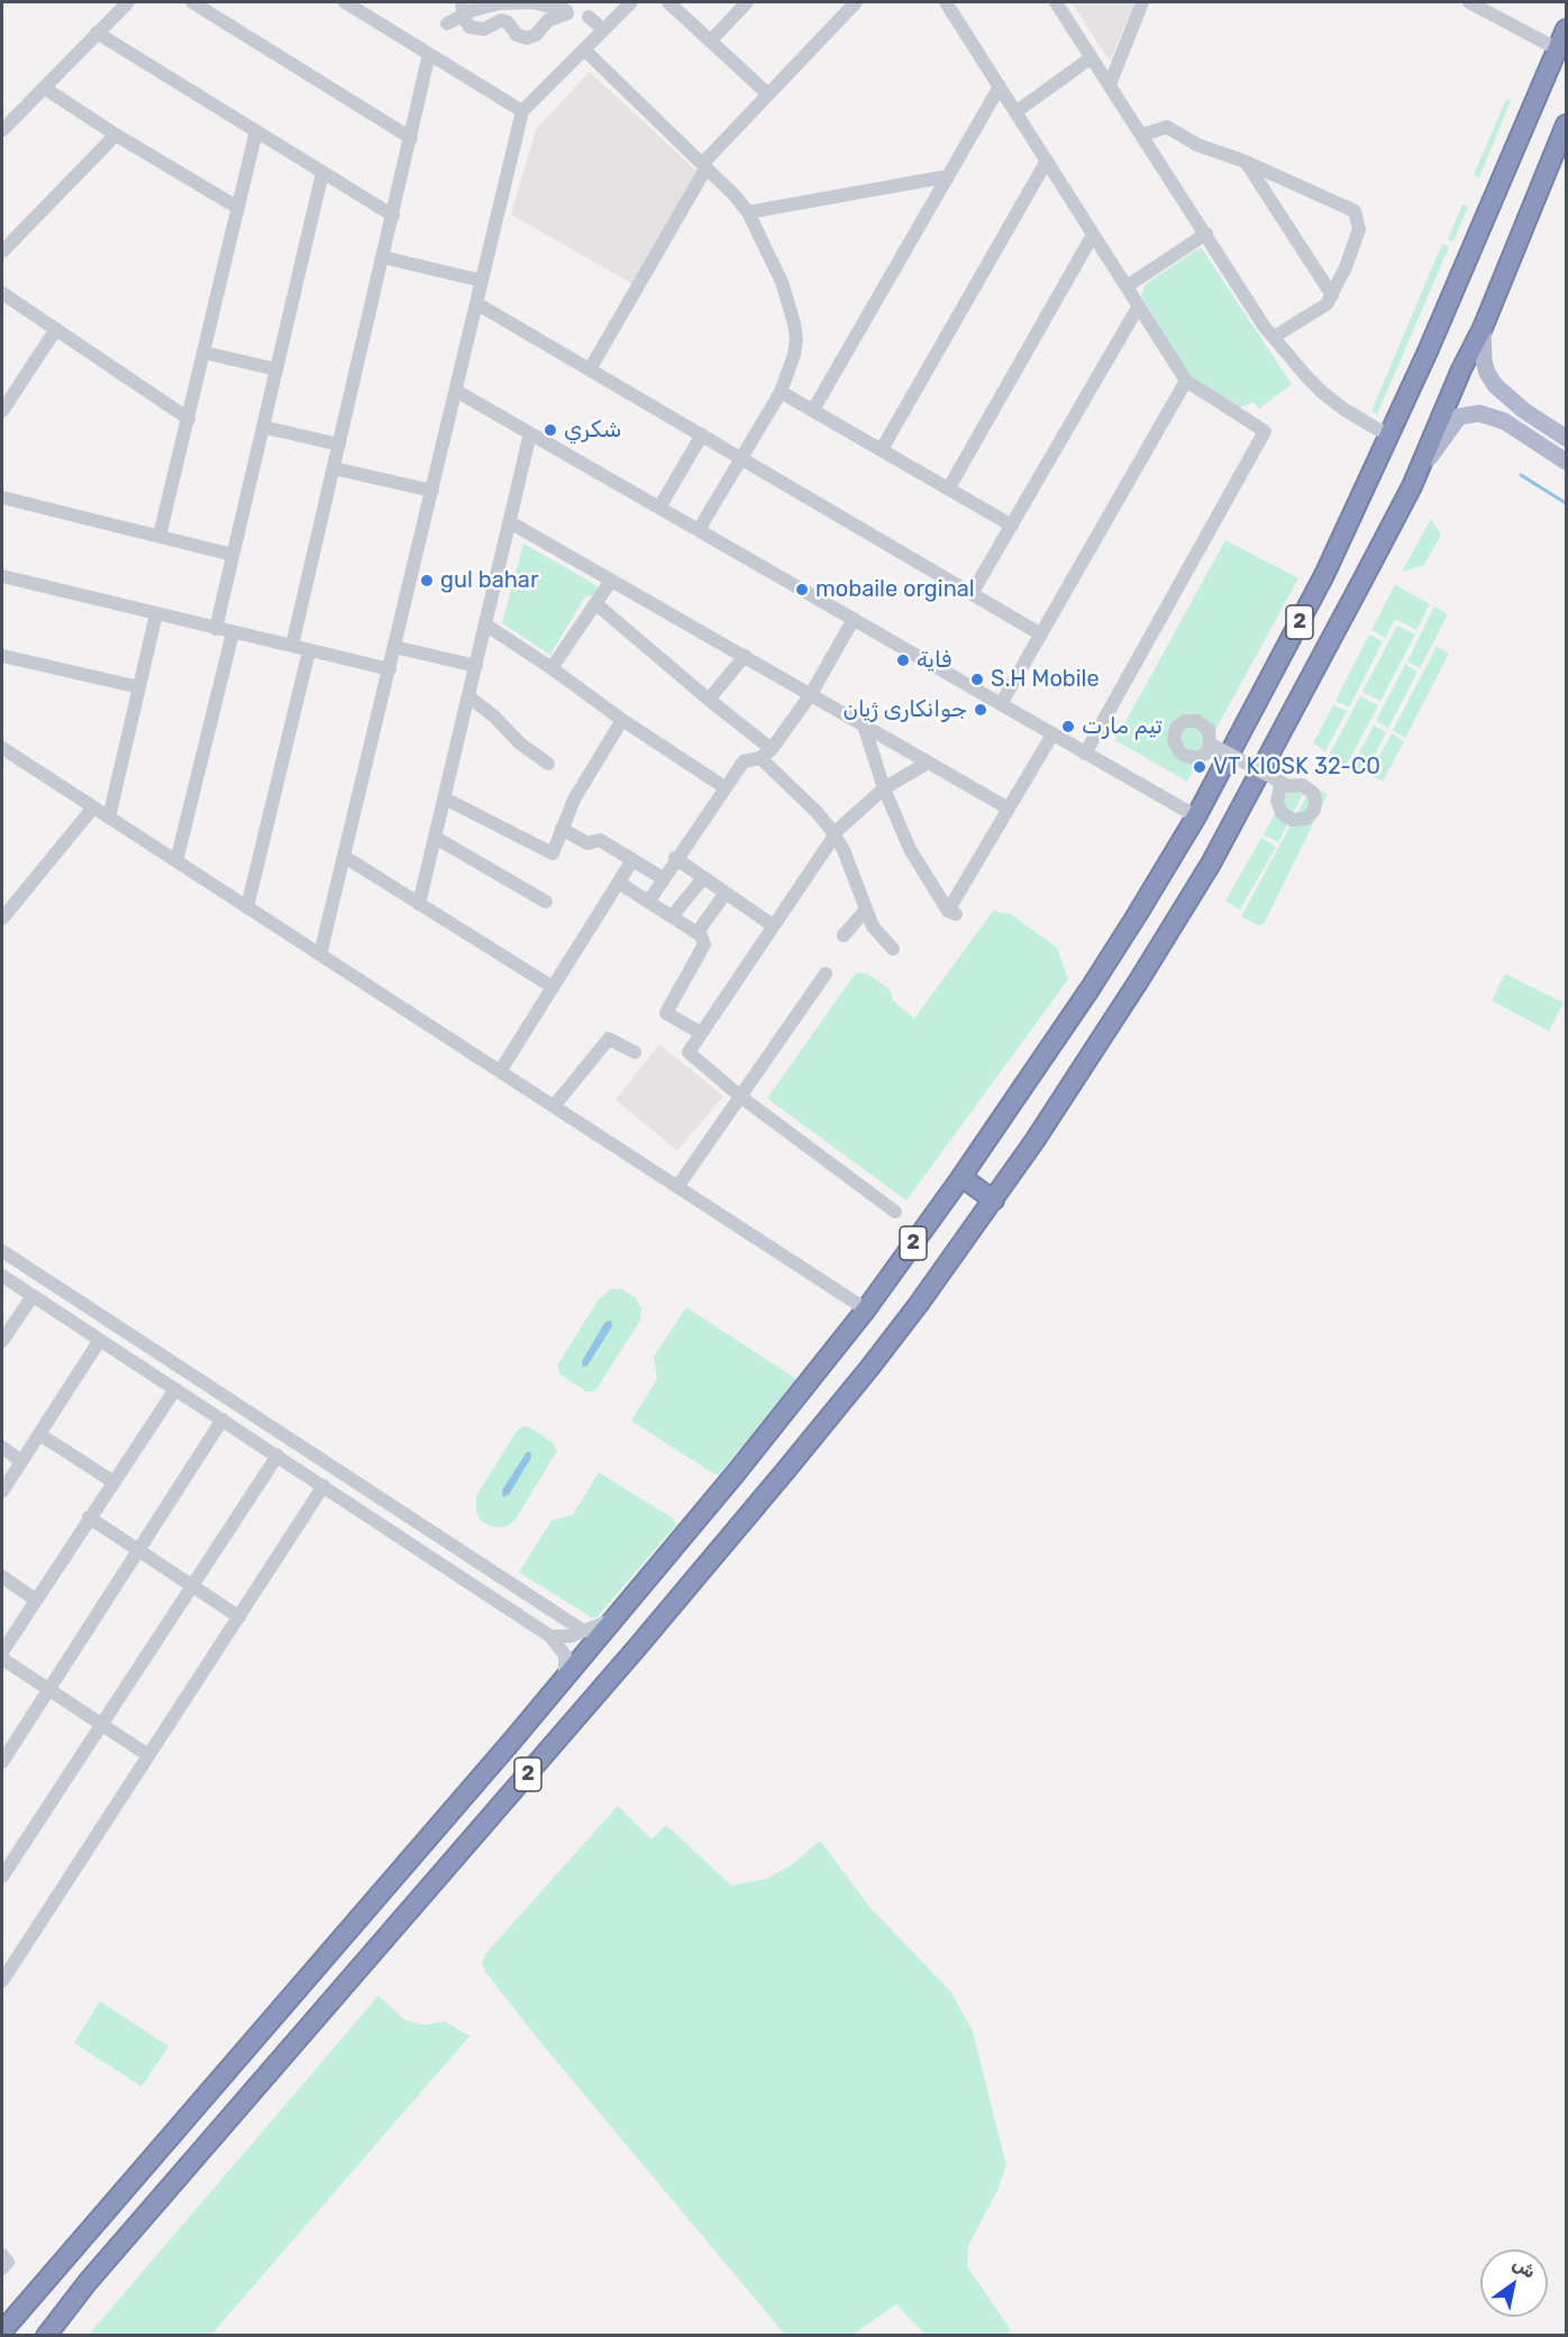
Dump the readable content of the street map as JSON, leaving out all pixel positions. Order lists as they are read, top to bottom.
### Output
{
  "streets": {
    "highway": ["2"]
  },
  "places": [
    "شكري",
    "gul bahar",
    "mobaile orginal",
    "فایة",
    "S.H Mobile",
    "جوانکاری ژیان",
    "تیم مارت",
    "VT KIOSK 32-C0"
  ],
  "north": "top right"
}
